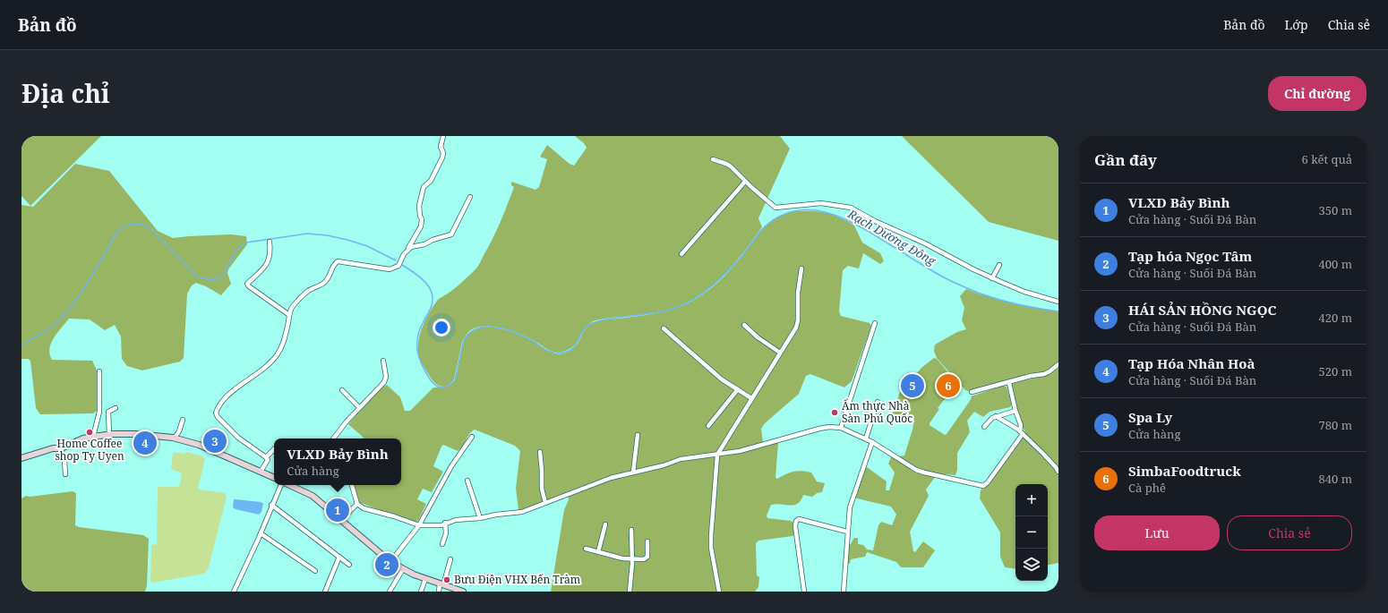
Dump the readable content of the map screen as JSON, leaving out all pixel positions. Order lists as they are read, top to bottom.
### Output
{
  "water": ["Rạch Dương Đông"],
  "places": ["Ẩm thực Nhà Sàn Phú Quốc", "Home Coffee shop Ty Uyen", "Bưu Điện VHX Bến Tràm"],
  "page": {
    "header": "Bản đồ",
    "nav": ["Bản đồ", "Lớp", "Chia sẻ"],
    "title": "Địa chỉ",
    "buttons": [
      "Chỉ đường",
      ["Lưu", "Chia sẻ"]
    ],
    "heading": ["Gần đây", "6 kết quả"],
    "list": [
      {
        "mark": "1",
        "name": "VLXD Bảy Bình",
        "note": "Cửa hàng · Suối Đá Bàn",
        "value": "350 m"
      },
      {
        "mark": "2",
        "name": "Tạp hóa Ngọc Tâm",
        "note": "Cửa hàng · Suối Đá Bàn",
        "value": "400 m"
      },
      {
        "mark": "3",
        "name": "HÁI SẢN HỒNG NGỌC",
        "note": "Cửa hàng · Suối Đá Bàn",
        "value": "420 m"
      },
      {
        "mark": "4",
        "name": "Tạp Hóa Nhân Hoà",
        "note": "Cửa hàng · Suối Đá Bàn",
        "value": "520 m"
      },
      {
        "mark": "5",
        "name": "Spa Ly",
        "note": "Cửa hàng",
        "value": "780 m"
      },
      {
        "mark": "6",
        "name": "SimbaFoodtruck",
        "note": "Cà phê",
        "value": "840 m"
      }
    ],
    "pins": [
      "5",
      "6",
      "3",
      "4",
      "1",
      "2"
    ],
    "popup": ["VLXD Bảy Bình", "Cửa hàng"],
    "map_buttons": ["+", "−"]
  }
}
